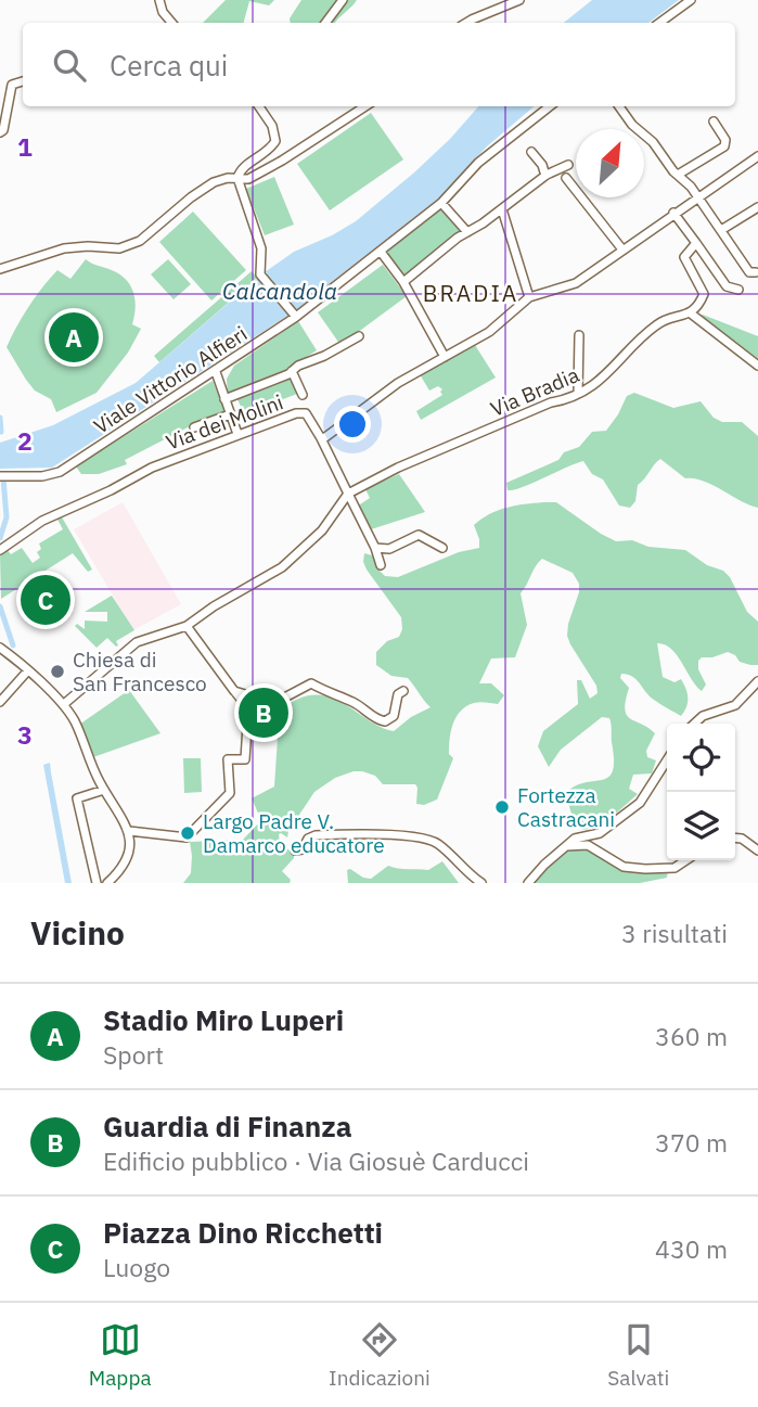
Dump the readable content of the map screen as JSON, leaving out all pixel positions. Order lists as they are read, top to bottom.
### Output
{
  "streets": {
    "street": ["Viale Vittorio Alfieri", "Via Bradia", "Via dei Molini"]
  },
  "districts": ["BRADIA"],
  "water": ["Calcandola"],
  "places": ["Chiesa di San Francesco", "Fortezza Castracani", "Largo Padre V. Damarco educatore"],
  "north": "top right",
  "page": {
    "search": "Cerca qui",
    "pins": ["A", "C", "B"],
    "heading": ["Vicino", "3 risultati"],
    "list": [
      {
        "mark": "A",
        "name": "Stadio Miro Luperi",
        "note": "Sport",
        "value": "360 m"
      },
      {
        "mark": "B",
        "name": "Guardia di Finanza",
        "note": "Edificio pubblico · Via Giosuè Carducci",
        "value": "370 m"
      },
      {
        "mark": "C",
        "name": "Piazza Dino Ricchetti",
        "note": "Luogo",
        "value": "430 m"
      }
    ],
    "nav": ["Mappa", "Indicazioni", "Salvati"]
  },
  "grid": {
    "rows": ["1", "2", "3"]
  }
}
